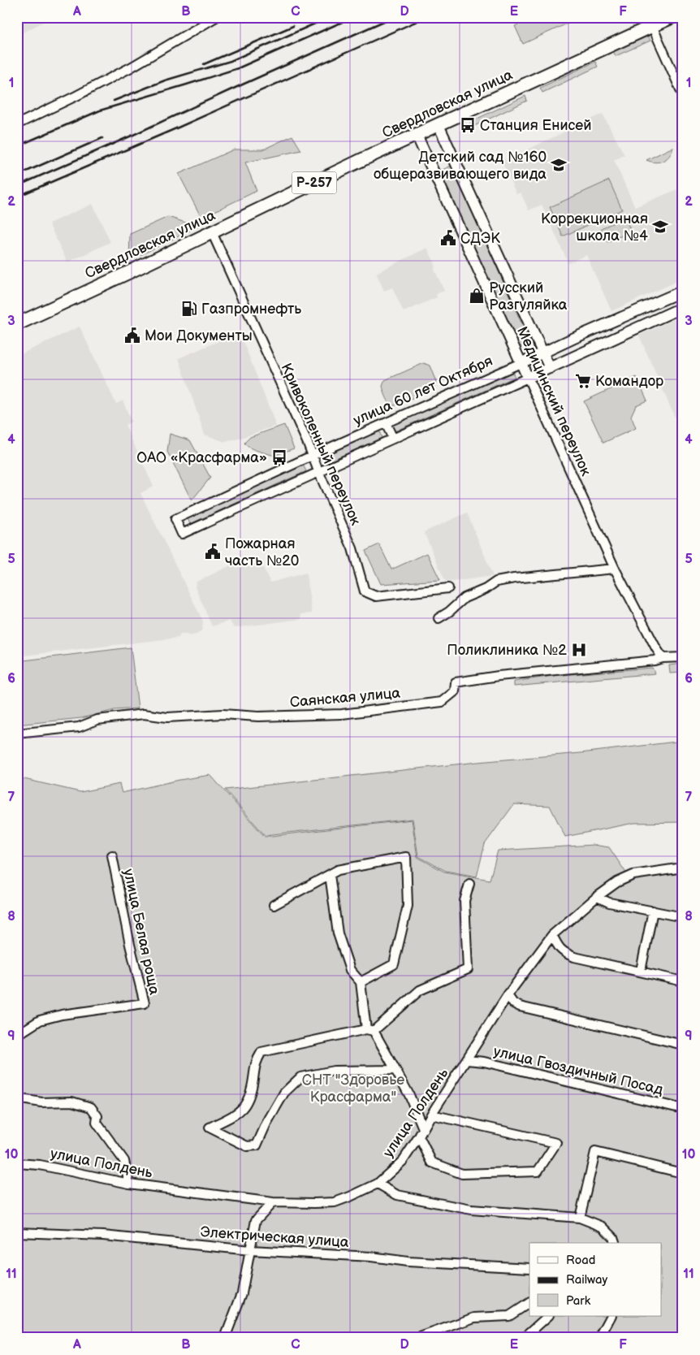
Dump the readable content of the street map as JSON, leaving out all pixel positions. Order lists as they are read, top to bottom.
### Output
{
  "streets": {
    "highway": ["Свердловская улица", "Р-257"],
    "main road": ["улица 60 лет Октября", "Медицинский переулок"],
    "street": [
      "Кривоколенный переулок",
      "Саянская улица",
      "улица Белая роща",
      "улица Гвоздичный Посад",
      "улица Полдень",
      "Электрическая улица"
    ]
  },
  "crossings": [
    ["Свердловская улица", "Медицинский переулок"],
    ["Свердловская улица", "Кривоколенный переулок"],
    ["улица 60 лет Октября", "Медицинский переулок"],
    ["улица 60 лет Октября", "Кривоколенный переулок"],
    ["Медицинский переулок", "Саянская улица"],
    ["улица Гвоздичный Посад", "улица Полдень"]
  ],
  "parks": ["СНТ \"Здоровье Красфарма\""],
  "places": {
    "bus stop": ["Станция Енисей", "ОАО «Красфарма»"],
    "school or university": ["Детский сад №160 общеразвивающего вида", "Коррекционная школа №4"],
    "public building": ["СДЭК", "Мои Документы", "Пожарная часть №20"],
    "shop": ["Русский Разгуляйка"],
    "fuel station": ["Газпромнефть"],
    "supermarket": ["Командор"],
    "hospital": ["Поликлиника №2"]
  },
  "legend": ["Road", "Railway", "Park"],
  "grid": {
    "columns": [
      "A",
      "B",
      "C",
      "D",
      "E",
      "F"
    ],
    "rows": [
      "1",
      "2",
      "3",
      "4",
      "5",
      "6",
      "7",
      "8",
      "9",
      "10",
      "11"
    ]
  }
}
